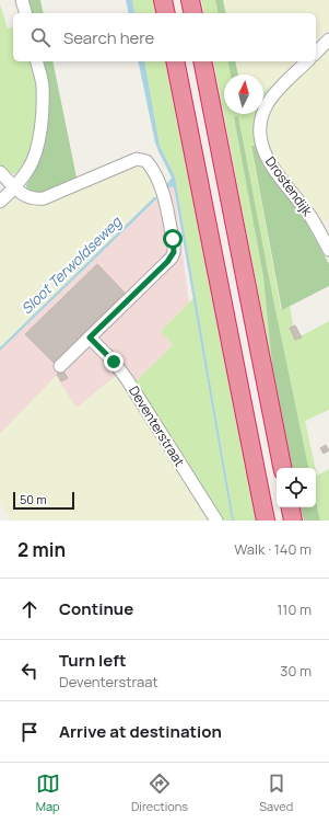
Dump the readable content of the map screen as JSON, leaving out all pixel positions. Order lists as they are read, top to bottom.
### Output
{
  "streets": {
    "street": ["Drostendijk", "Deventerstraat"]
  },
  "water": ["Sloot Terwoldseweg"],
  "scale_bar": "50 m",
  "north": "top",
  "page": {
    "search": "Search here",
    "scale": "50 m",
    "heading": ["2 min", "Walk · 140 m"],
    "list": [
      ["Continue", "110 m"],
      ["Turn left", "Deventerstraat", "30 m"],
      "Arrive at destination"
    ],
    "nav": ["Map", "Directions", "Saved"]
  }
}
